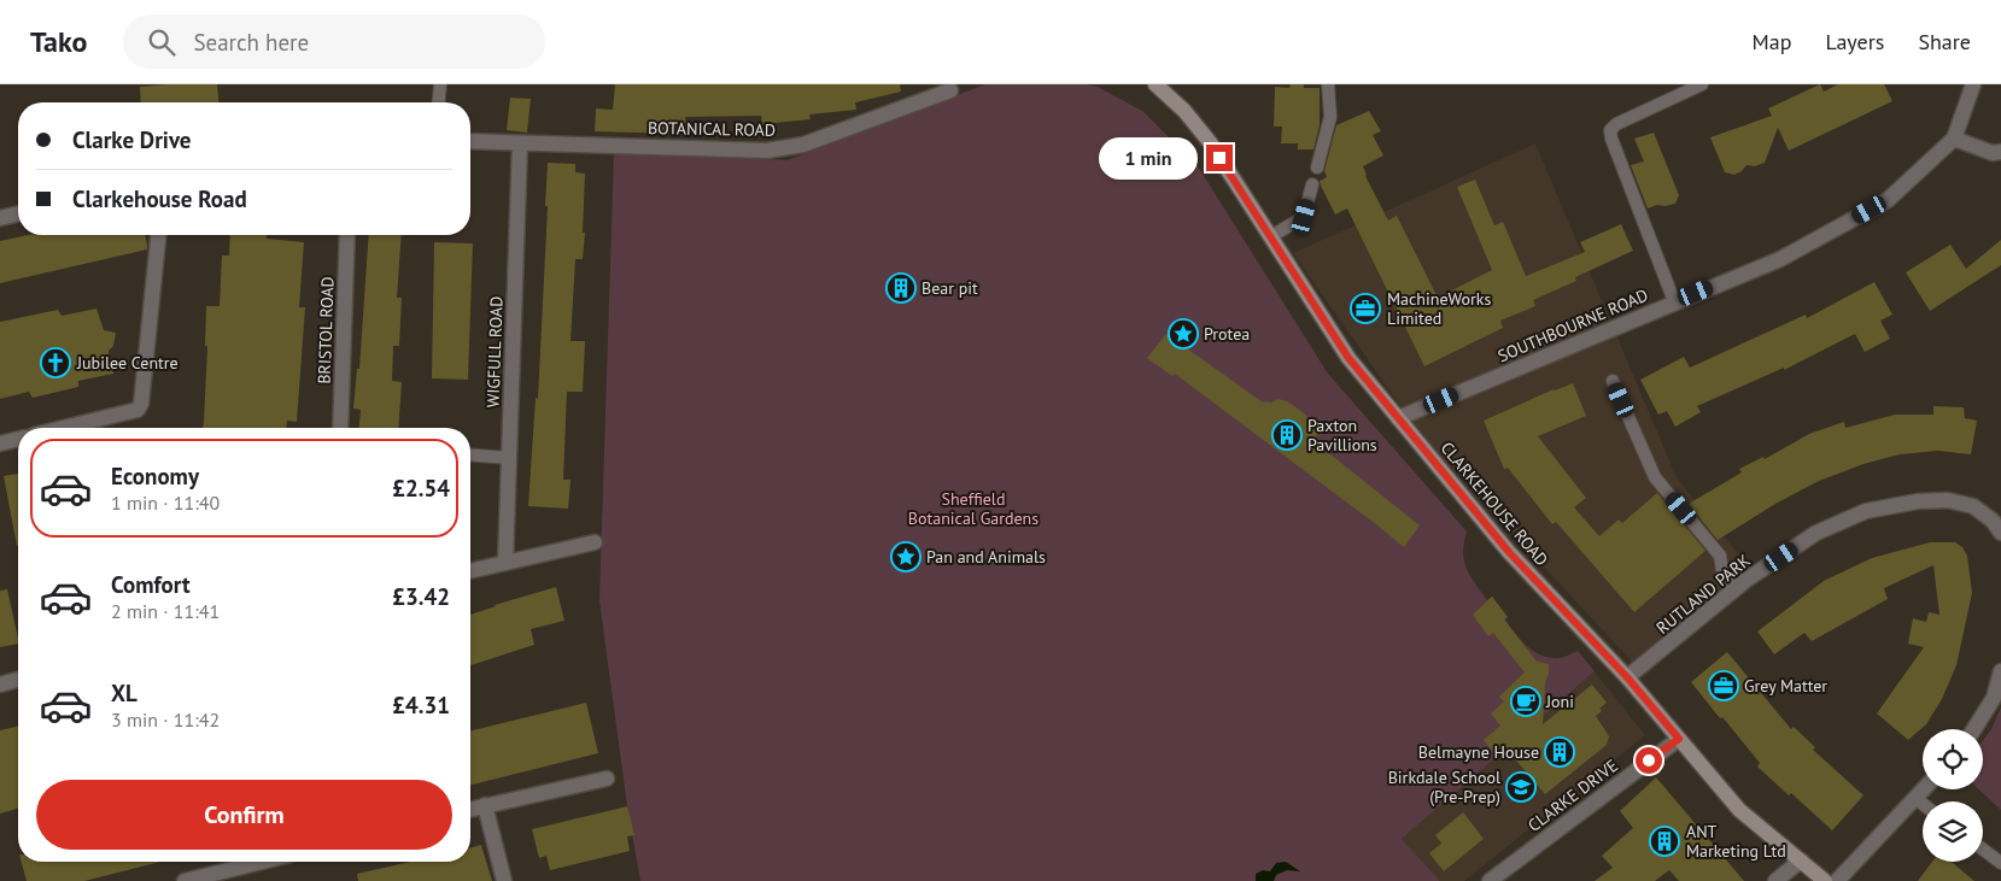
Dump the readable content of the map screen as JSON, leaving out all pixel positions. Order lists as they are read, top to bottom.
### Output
{
  "streets": {
    "main road": ["CLARKEHOUSE ROAD"],
    "street": [
      "BOTANICAL ROAD",
      "SOUTHBOURNE ROAD",
      "BRISTOL ROAD",
      "WIGFULL ROAD",
      "RUTLAND PARK",
      "CLARKE DRIVE"
    ]
  },
  "crossings": [
    ["BOTANICAL ROAD", "WIGFULL ROAD"],
    ["SOUTHBOURNE ROAD", "CLARKEHOUSE ROAD"],
    ["CLARKEHOUSE ROAD", "RUTLAND PARK"],
    ["CLARKEHOUSE ROAD", "CLARKE DRIVE"]
  ],
  "parks": ["Sheffield Botanical Gardens"],
  "places": {
    "building": [
      "Bear pit",
      "Paxton Pavillions",
      "Belmayne House",
      "ANT Marketing Ltd"
    ],
    "office": ["MachineWorks Limited", "Grey Matter"],
    "place": ["Protea", "Pan and Animals"],
    "church": ["Jubilee Centre"],
    "cafe": ["Joni"],
    "school or university": ["Birkdale School (Pre-Prep)"]
  },
  "page": {
    "header": "Tako",
    "search": "Search here",
    "nav": ["Map", "Layers", "Share"],
    "banner": ["Clarke Drive", "Clarkehouse Road"],
    "bubble": "1 min",
    "list": [
      {
        "name": "Economy",
        "note": "1 min · 11:40",
        "value": "£2.54"
      },
      {
        "name": "Comfort",
        "note": "2 min · 11:41",
        "value": "£3.42"
      },
      {
        "name": "XL",
        "note": "3 min · 11:42",
        "value": "£4.31"
      }
    ],
    "buttons": "Confirm"
  }
}
